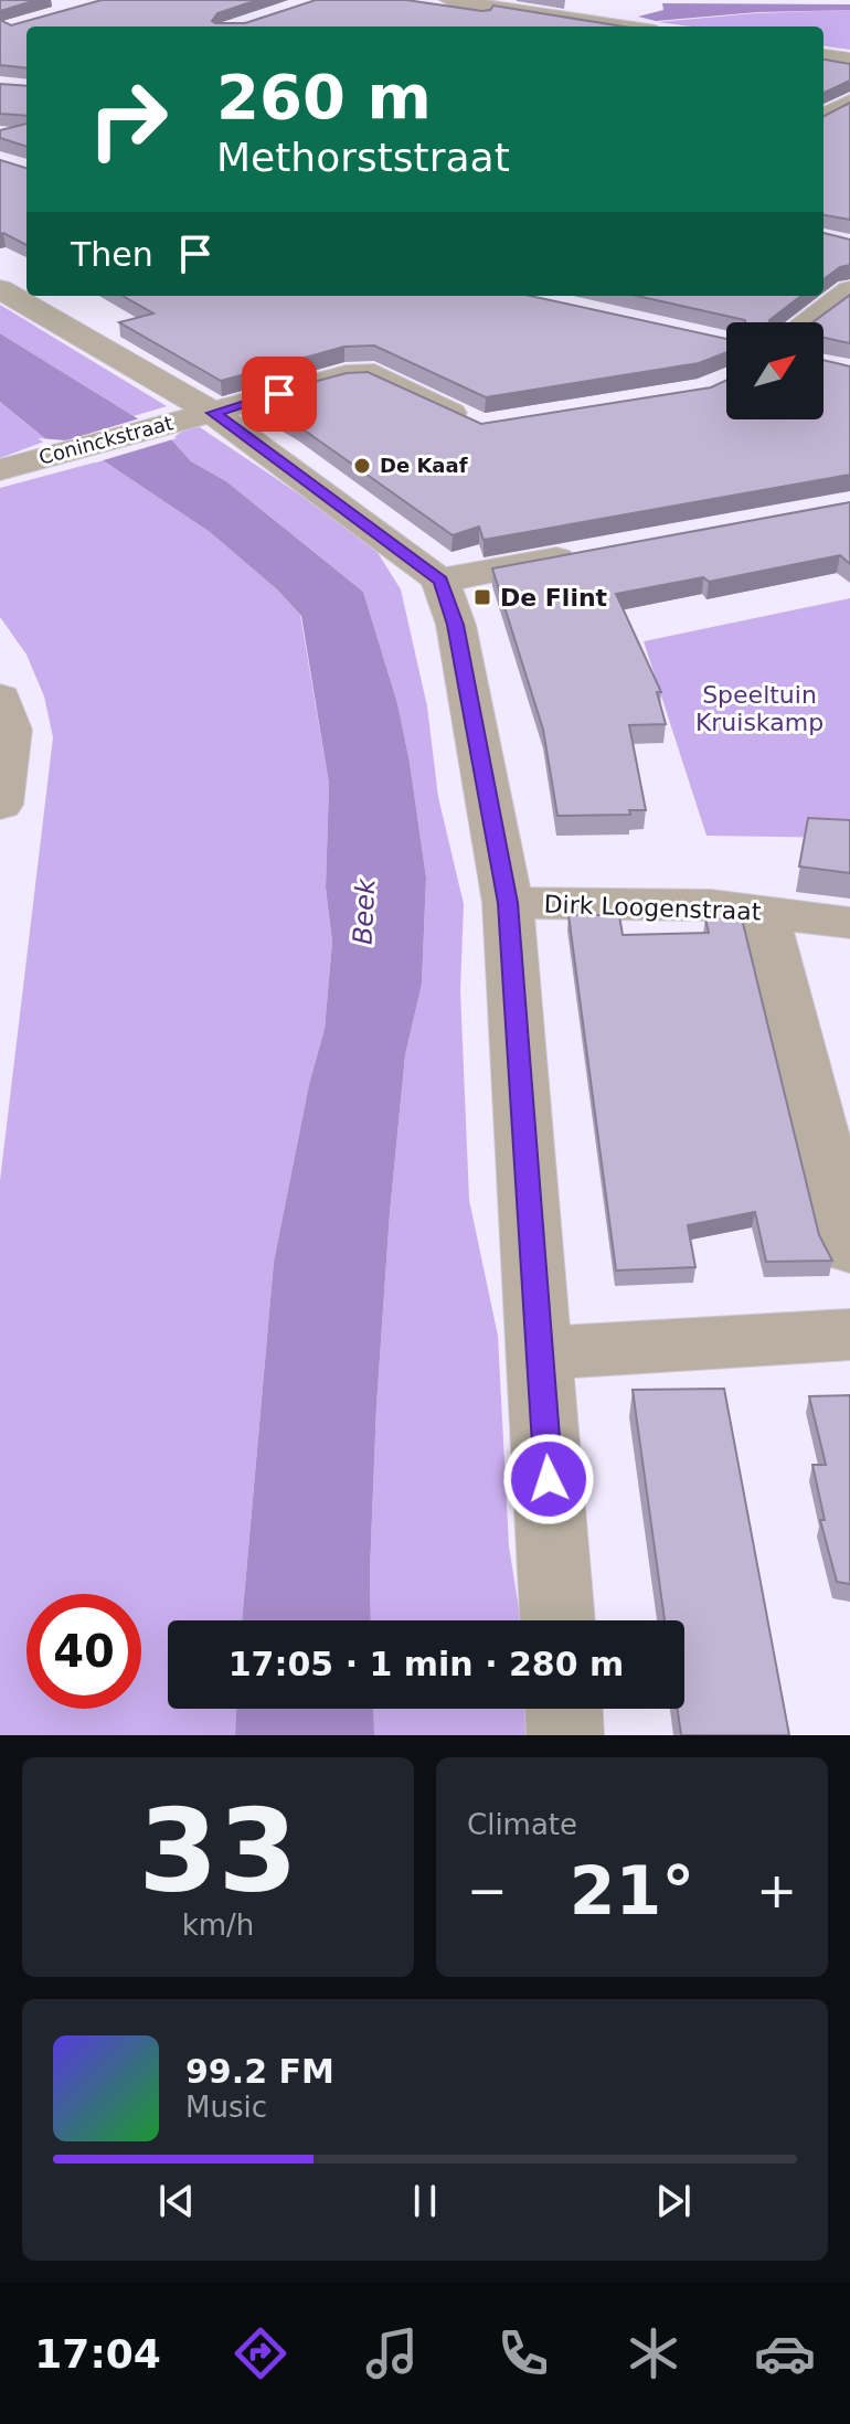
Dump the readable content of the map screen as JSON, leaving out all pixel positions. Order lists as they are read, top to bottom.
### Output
{
  "streets": {
    "street": ["Coninckstraat", "Dirk Loogenstraat"]
  },
  "water": ["Beek"],
  "parks": ["Speeltuin Kruiskamp"],
  "places": {
    "other": ["De Kaaf"],
    "transit": ["De Flint"]
  },
  "north": "top right",
  "page": {
    "turn": ["260 m", "Methorststraat"],
    "then": "Then",
    "limit": "40",
    "trip": "17:05 · 1 min · 280 m",
    "tile": [
      ["33", "km/h"],
      "Climate"
    ],
    "heat": ["−", "21°", "+"],
    "song": ["99.2 FM", "Music"],
    "tabs": "17:04"
  }
}
